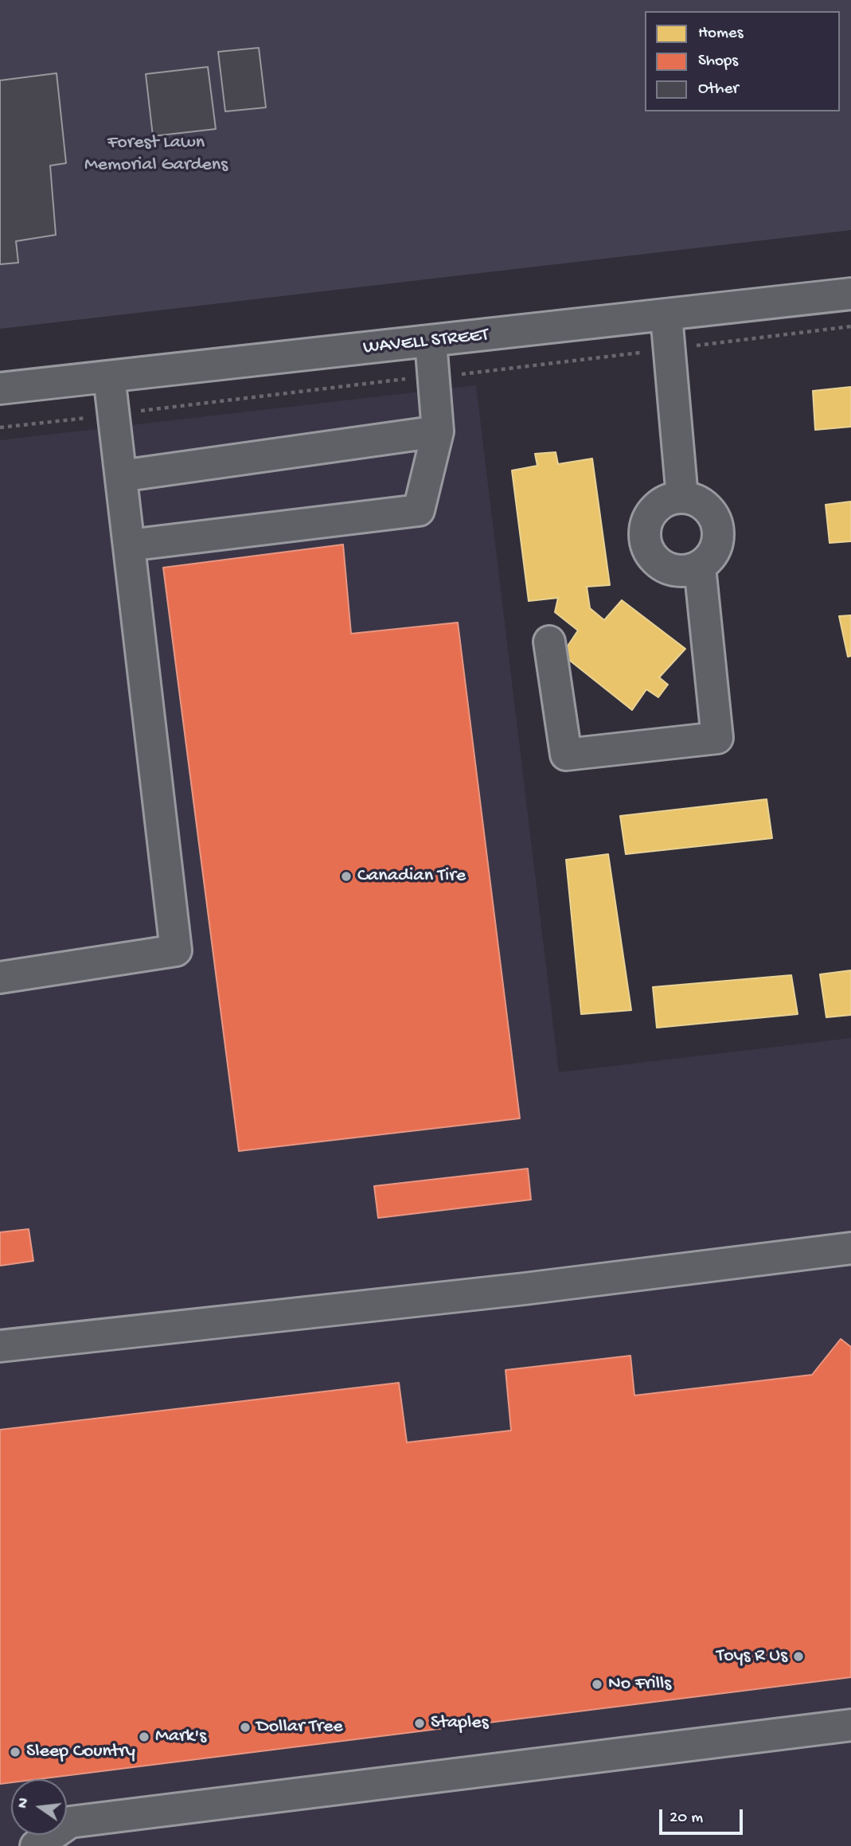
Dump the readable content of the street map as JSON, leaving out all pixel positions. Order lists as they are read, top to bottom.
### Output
{
  "streets": {
    "street": ["WAVELL STREET"]
  },
  "parks": ["Forest Lawn Memorial Gardens"],
  "places": [
    "Canadian Tire",
    "Toys R Us",
    "No Frills",
    "Staples",
    "Dollar Tree",
    "Mark's",
    "Sleep Country"
  ],
  "legend": ["Homes", "Shops", "Other"],
  "scale_bar": "20 m",
  "north": "left"
}
